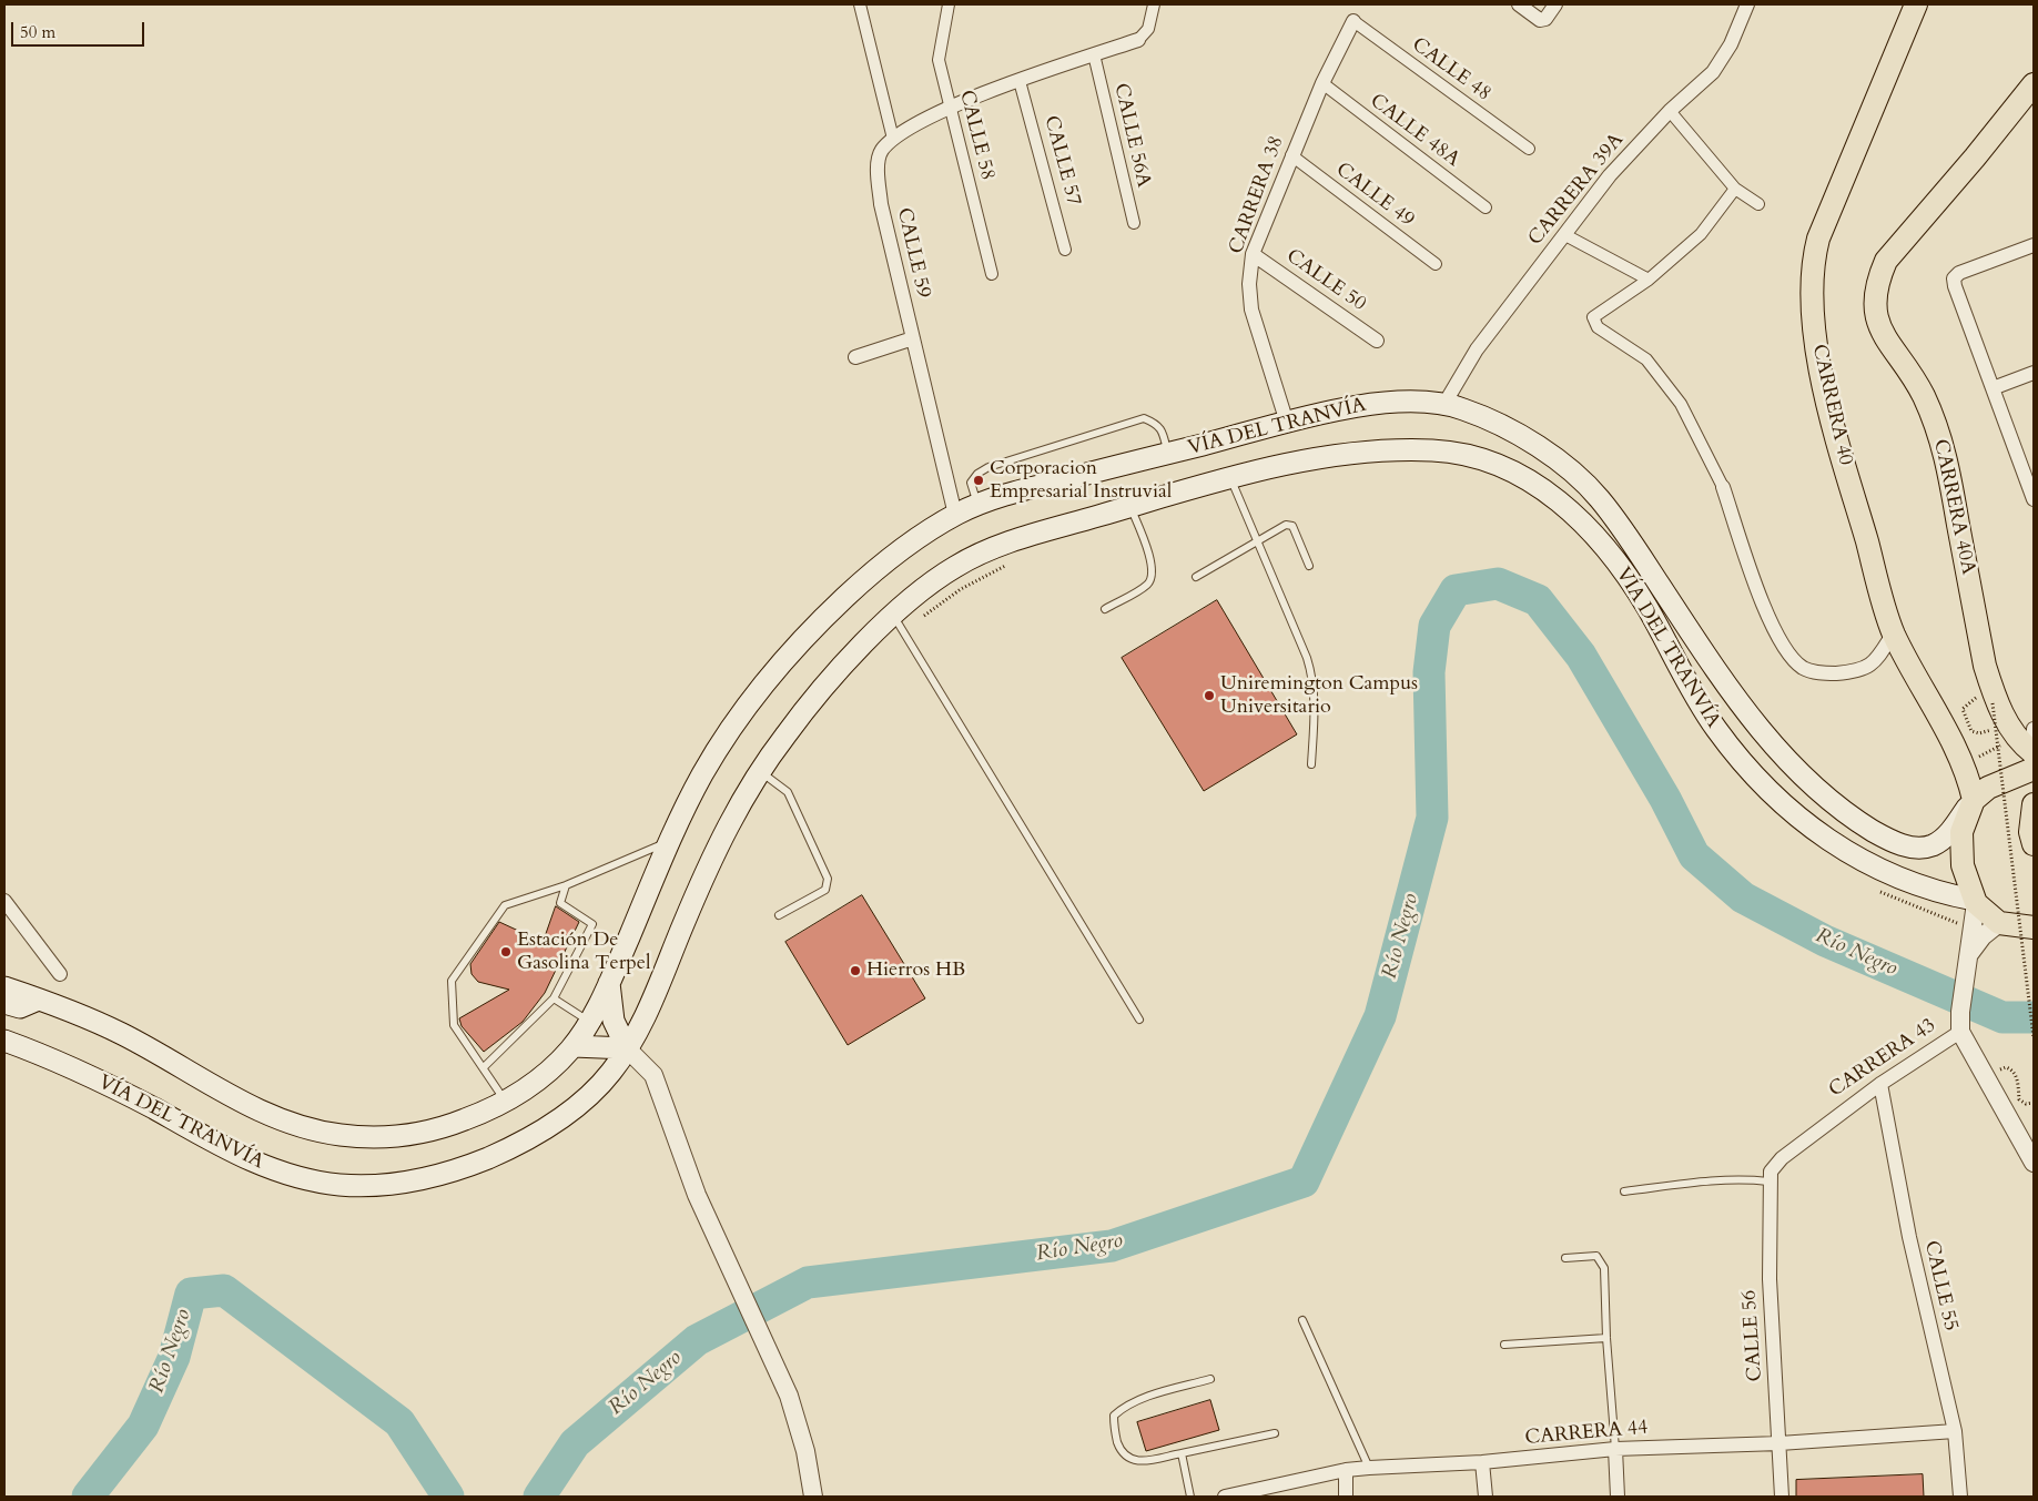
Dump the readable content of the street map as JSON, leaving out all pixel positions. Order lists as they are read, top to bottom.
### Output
{
  "streets": {
    "main road": ["CARRERA 40", "VÍA DEL TRANVÍA", "CARRERA 40A"],
    "street": [
      "CALLE 48",
      "CALLE 48A",
      "CALLE 58",
      "CALLE 56A",
      "CALLE 57",
      "CARRERA 39A",
      "CARRERA 38",
      "CALLE 49",
      "CALLE 59",
      "CALLE 50",
      "CARRERA 43",
      "CALLE 55",
      "CALLE 56",
      "CARRERA 44"
    ]
  },
  "crossings": [
    ["CALLE 48", "CARRERA 38"],
    ["CALLE 48A", "CARRERA 38"],
    ["CARRERA 39A", "VÍA DEL TRANVÍA"],
    ["CARRERA 38", "CALLE 49"],
    ["CARRERA 38", "CALLE 50"],
    ["CARRERA 38", "VÍA DEL TRANVÍA"],
    ["CALLE 59", "VÍA DEL TRANVÍA"],
    ["CARRERA 40", "VÍA DEL TRANVÍA"],
    ["VÍA DEL TRANVÍA", "CARRERA 43"],
    ["CARRERA 43", "CALLE 55"],
    ["CARRERA 43", "CALLE 56"],
    ["CALLE 55", "CARRERA 44"],
    ["CALLE 56", "CARRERA 44"]
  ],
  "water": ["Río Negro"],
  "places": [
    "Corporacion Empresarial Instruvial",
    "Uniremington Campus Universitario",
    "Estación De Gasolina Terpel",
    "Hierros HB"
  ],
  "scale_bar": "50 m"
}
